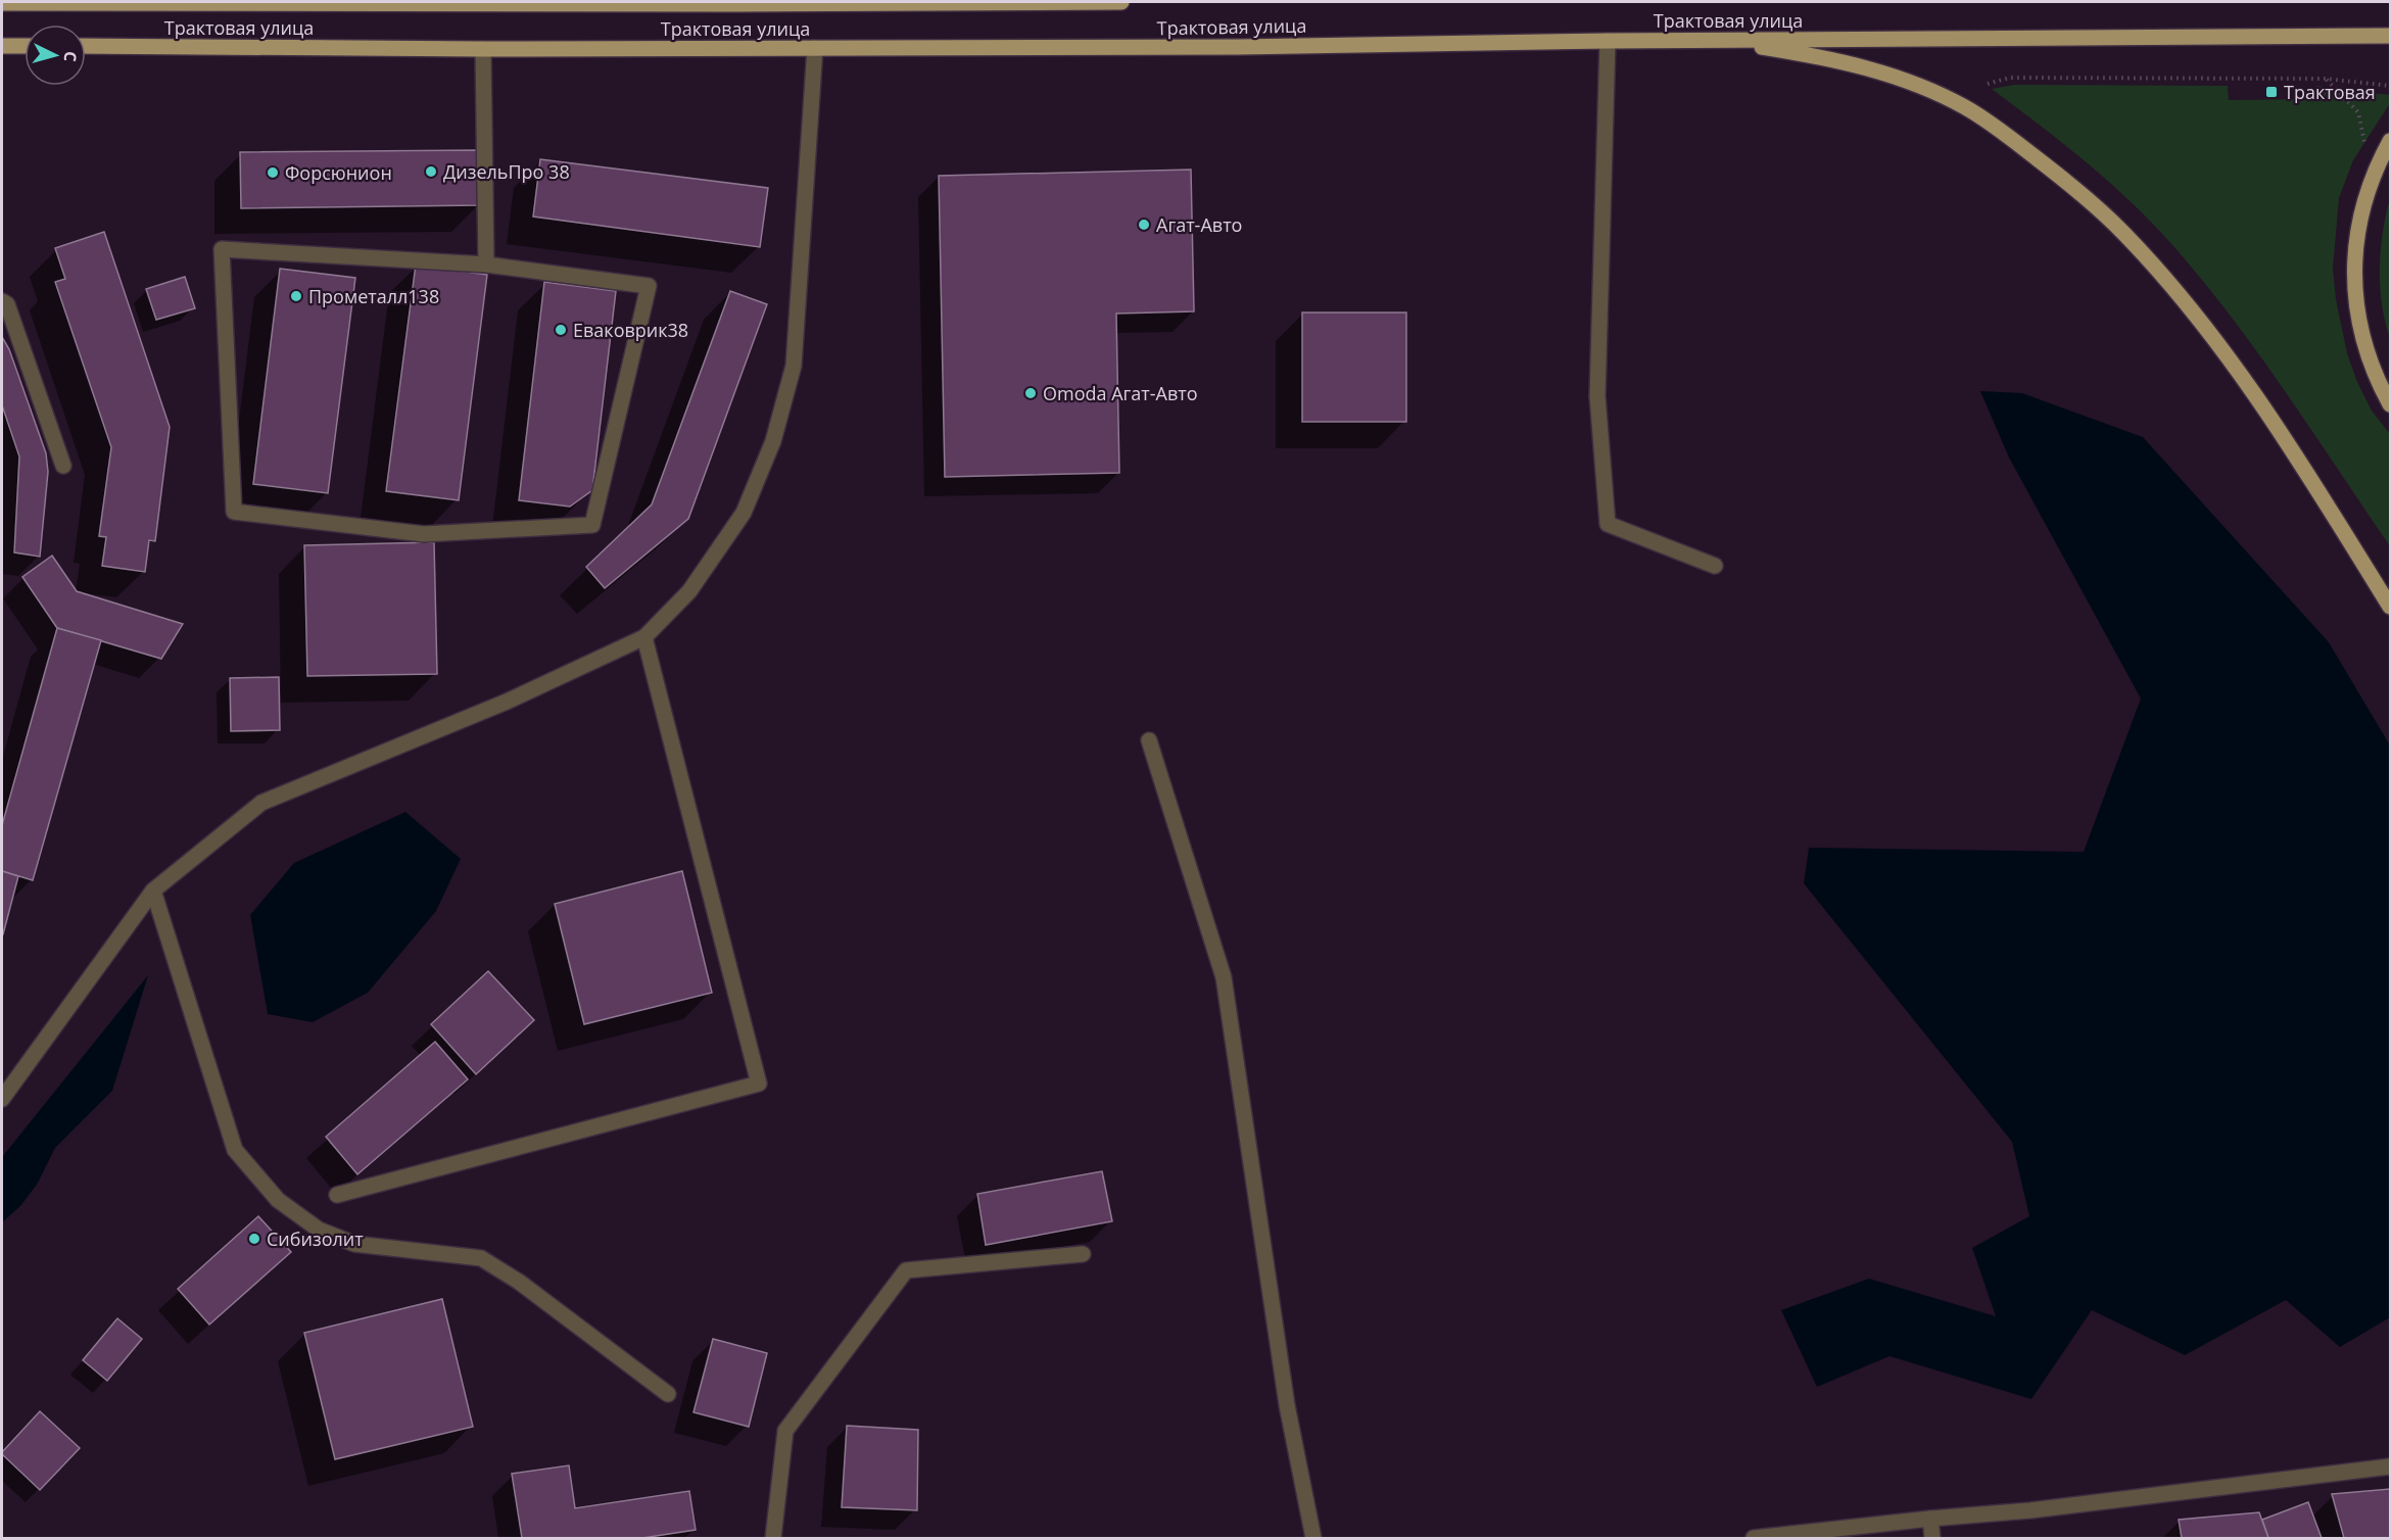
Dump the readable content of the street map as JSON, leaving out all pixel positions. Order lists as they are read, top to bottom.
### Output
{
  "streets": {
    "main road": ["Трактовая улица"]
  },
  "places": {
    "transit": ["Трактовая"],
    "other": [
      "ДизельПро 38",
      "Форсюнион",
      "Агат-Авто",
      "Прометалл138",
      "Еваковрик38",
      "Omoda Агат-Авто",
      "Сибизолит"
    ]
  },
  "north": "right"
}
